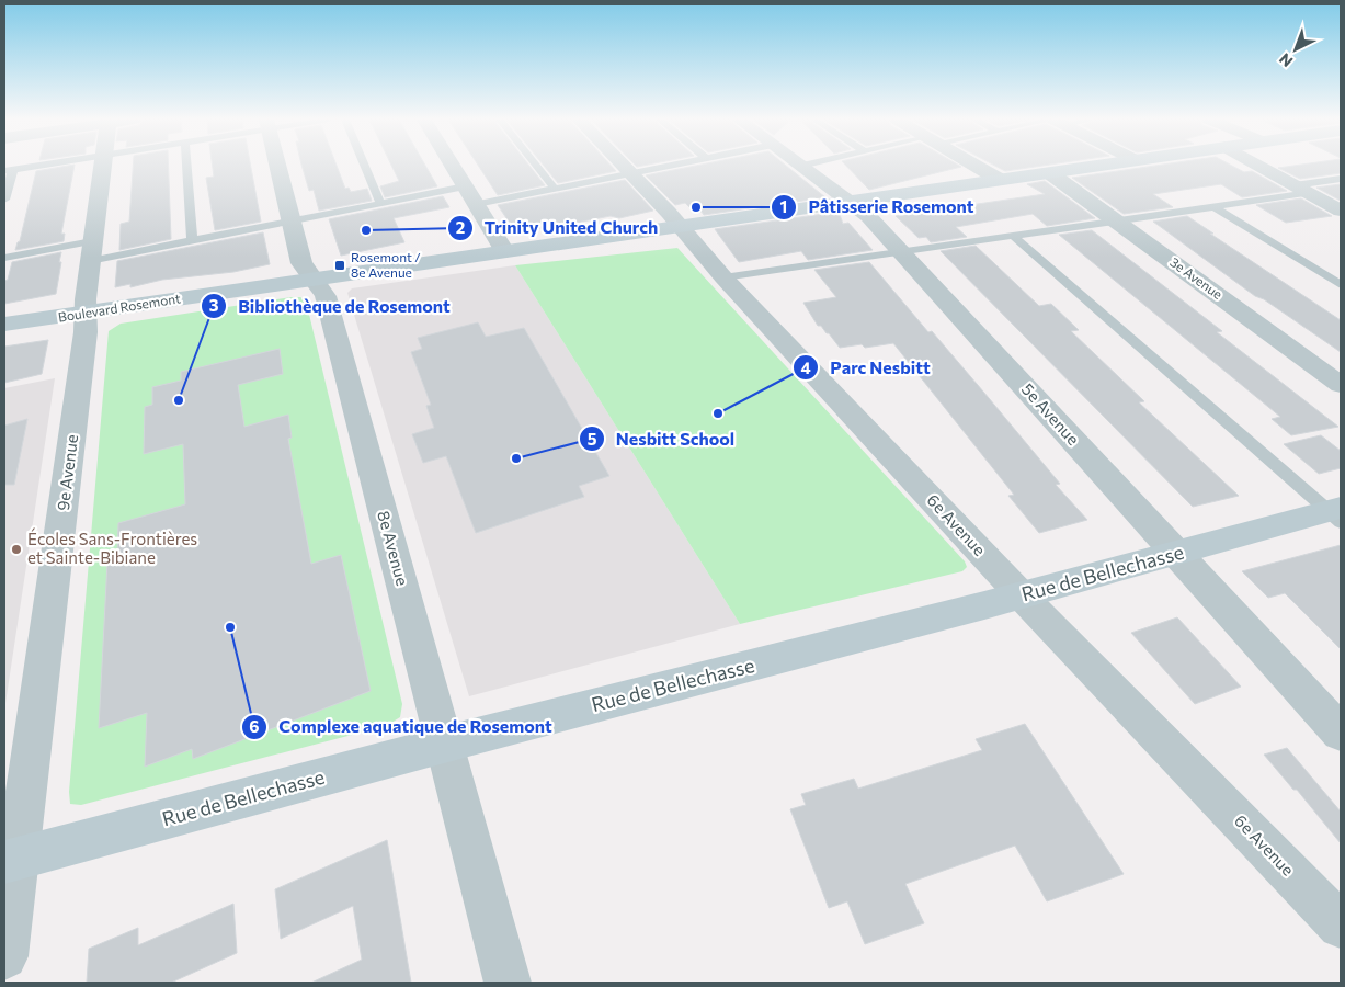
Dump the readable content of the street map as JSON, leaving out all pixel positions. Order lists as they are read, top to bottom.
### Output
{
  "streets": {
    "main road": ["Boulevard Rosemont", "Rue de Bellechasse"],
    "street": [
      "3e Avenue",
      "5e Avenue",
      "9e Avenue",
      "6e Avenue",
      "8e Avenue"
    ]
  },
  "crossings": [
    ["3e Avenue", "Boulevard Rosemont"],
    ["Boulevard Rosemont", "5e Avenue"],
    ["Boulevard Rosemont", "9e Avenue"],
    ["Boulevard Rosemont", "6e Avenue"],
    ["Boulevard Rosemont", "8e Avenue"],
    ["5e Avenue", "Rue de Bellechasse"],
    ["9e Avenue", "Rue de Bellechasse"],
    ["6e Avenue", "Rue de Bellechasse"],
    ["8e Avenue", "Rue de Bellechasse"]
  ],
  "places": {
    "other": [
      "Pâtisserie Rosemont",
      "Trinity United Church",
      "Bibliothèque de Rosemont",
      "Parc Nesbitt",
      "Nesbitt School",
      "Écoles Sans-Frontières et Sainte-Bibiane",
      "Complexe aquatique de Rosemont"
    ],
    "transit": ["Rosemont / 8e Avenue"]
  },
  "north": "bottom left"
}
